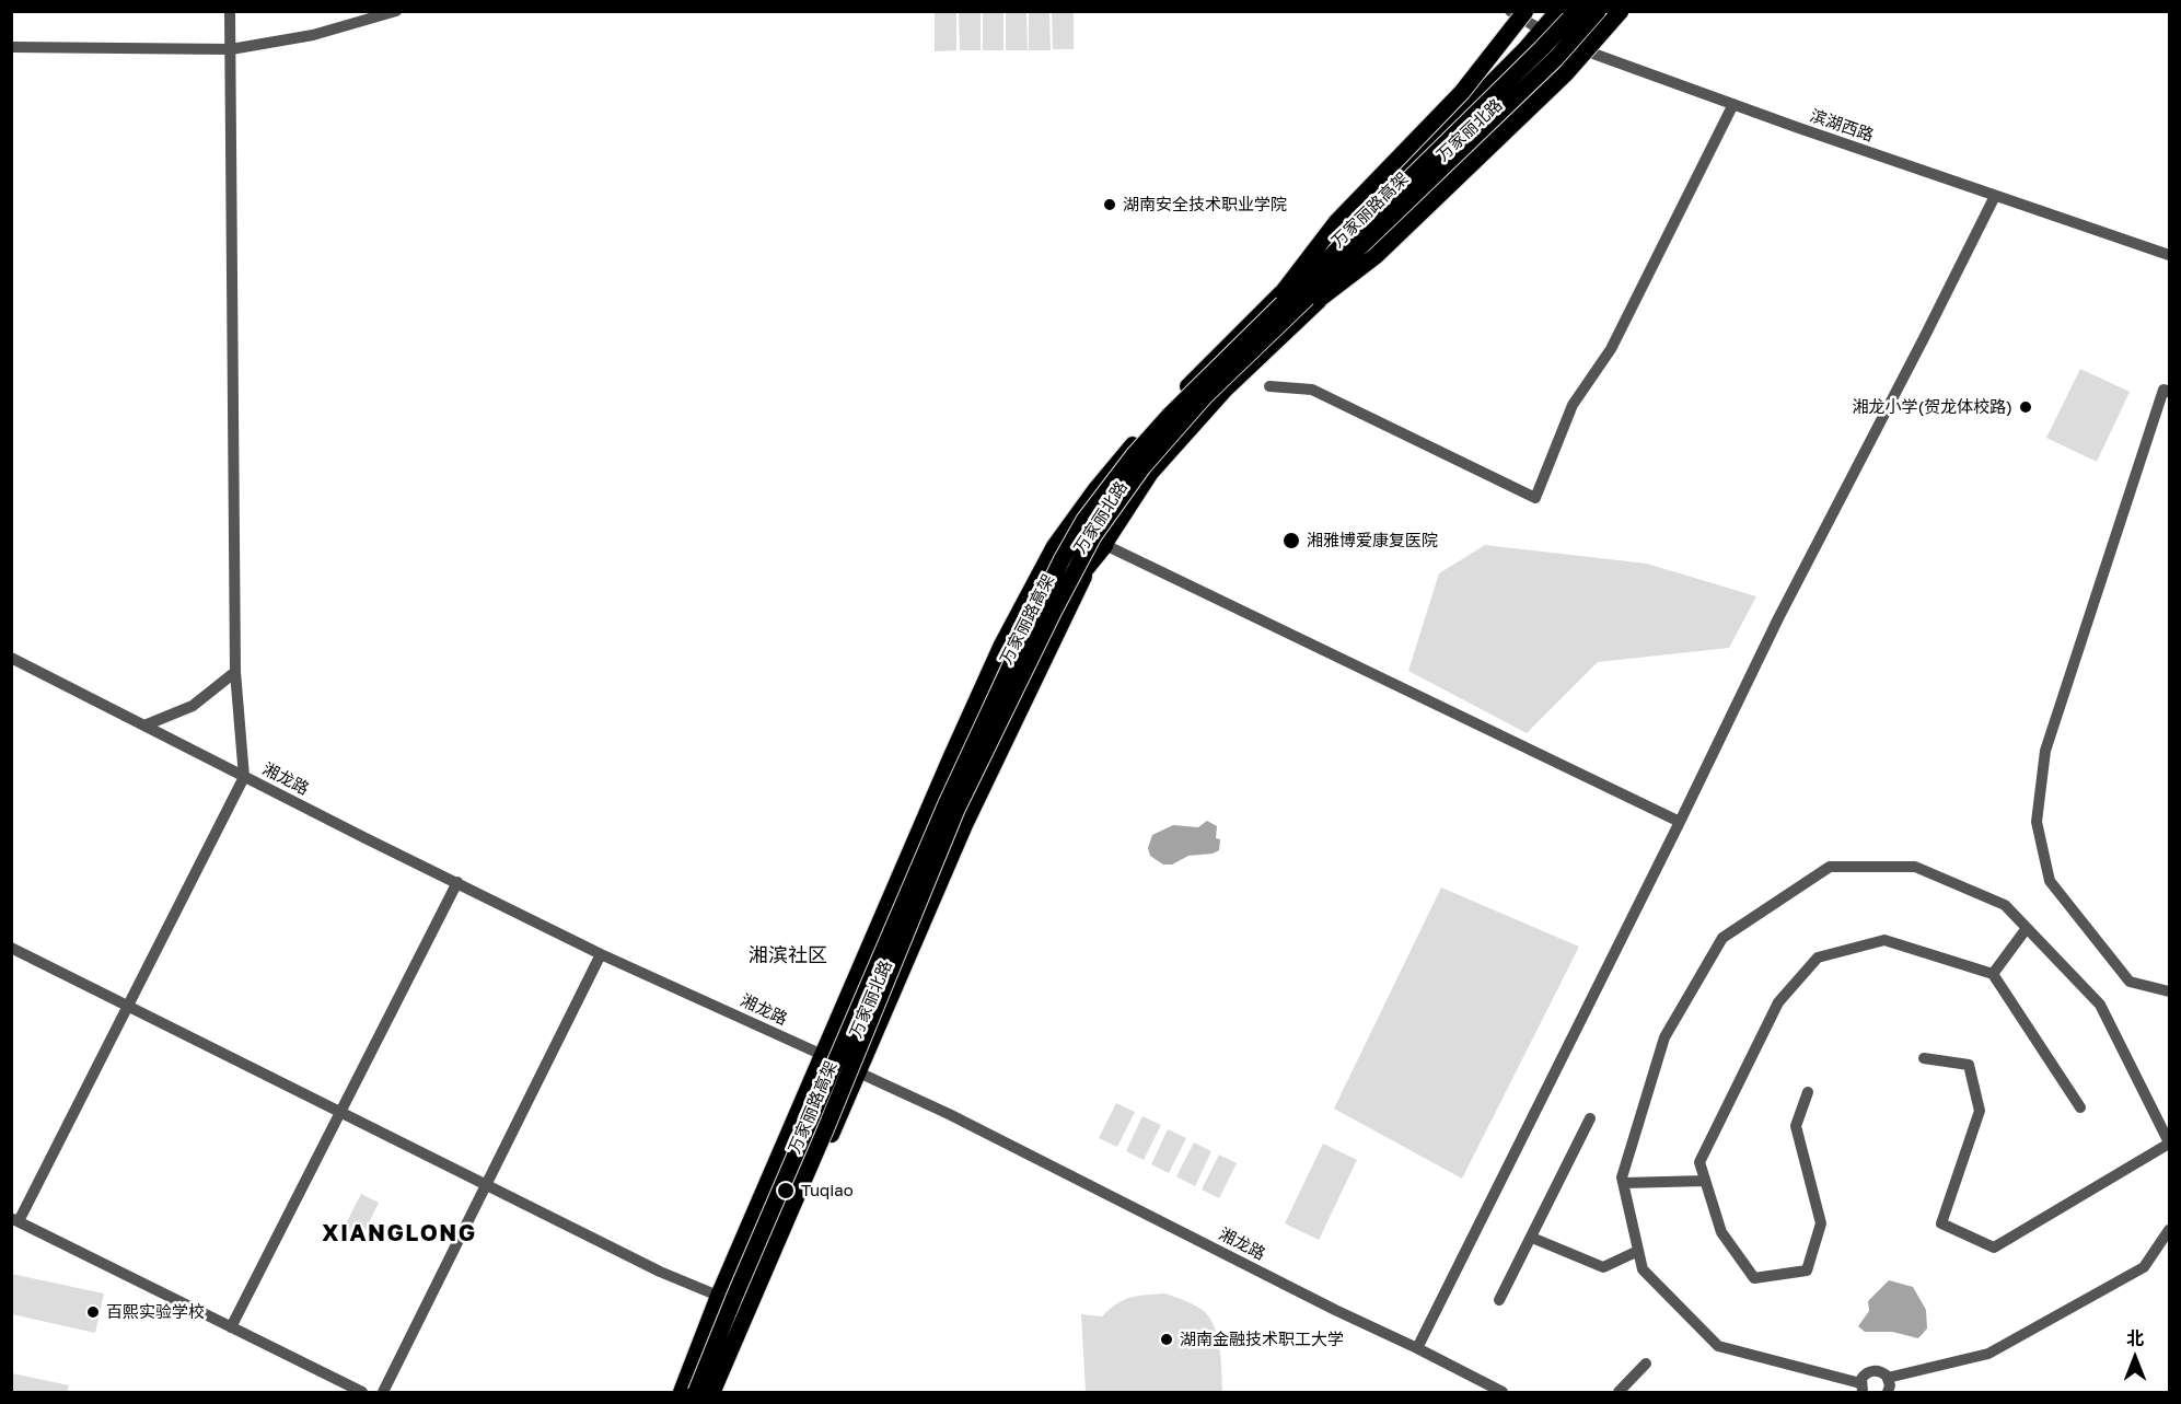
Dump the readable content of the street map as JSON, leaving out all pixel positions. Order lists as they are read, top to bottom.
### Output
{
  "streets": {
    "highway": ["万家丽路高架"],
    "main road": ["万家丽北路"],
    "street": ["滨湖西路", "湘龙路"]
  },
  "crossings": [
    ["滨湖西路", "万家丽北路"],
    ["万家丽北路", "湘龙路"]
  ],
  "districts": ["湘滨社区", "XIANGLONG"],
  "places": [
    "湖南安全技术职业学院",
    "湘龙小学(贺龙体校路)",
    "湘雅博爱康复医院",
    "Tuqiao",
    "百熙实验学校",
    "湖南金融技术职工大学"
  ],
  "north": "top"
}
